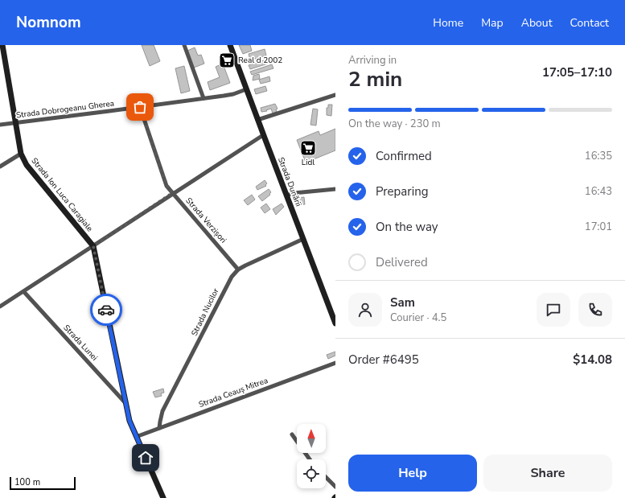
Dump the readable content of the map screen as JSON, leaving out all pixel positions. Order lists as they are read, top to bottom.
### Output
{
  "streets": {
    "street": [
      "Strada Dobrogeanu Gherea",
      "Strada Dunării",
      "Strada Ion Luca Caragiale",
      "Strada Verzișori",
      "Strada Nucilor",
      "Strada Lunei",
      "Strada Ceauș Mitrea"
    ]
  },
  "crossings": [
    ["Strada Dobrogeanu Gherea", "Strada Dunării"],
    ["Strada Dobrogeanu Gherea", "Strada Ion Luca Caragiale"],
    ["Strada Dobrogeanu Gherea", "Strada Verzișori"],
    ["Strada Dunării", "Strada Nucilor"],
    ["Strada Ion Luca Caragiale", "Strada Lunei"],
    ["Strada Ion Luca Caragiale", "Strada Ceauș Mitrea"],
    ["Strada Verzișori", "Strada Nucilor"],
    ["Strada Nucilor", "Strada Ceauș Mitrea"]
  ],
  "places": {
    "supermarket": ["Real d 2002", "Lidl"]
  },
  "scale_bar": "100 m",
  "north": "top",
  "page": {
    "header": "Nomnom",
    "nav": [
      "Home",
      "Map",
      "About",
      "Contact"
    ],
    "heading": ["2 min", "Arriving in", "17:05–17:10"],
    "panel": [
      "Sam",
      "Courier · 4.5",
      "Order #6495",
      "$14.08"
    ],
    "bar": "On the way · 230 m",
    "list": [
      ["Confirmed", "16:35"],
      ["Preparing", "16:43"],
      ["On the way", "17:01"],
      "Delivered"
    ],
    "buttons": ["Help", "Share"],
    "scale": "100 m"
  }
}
